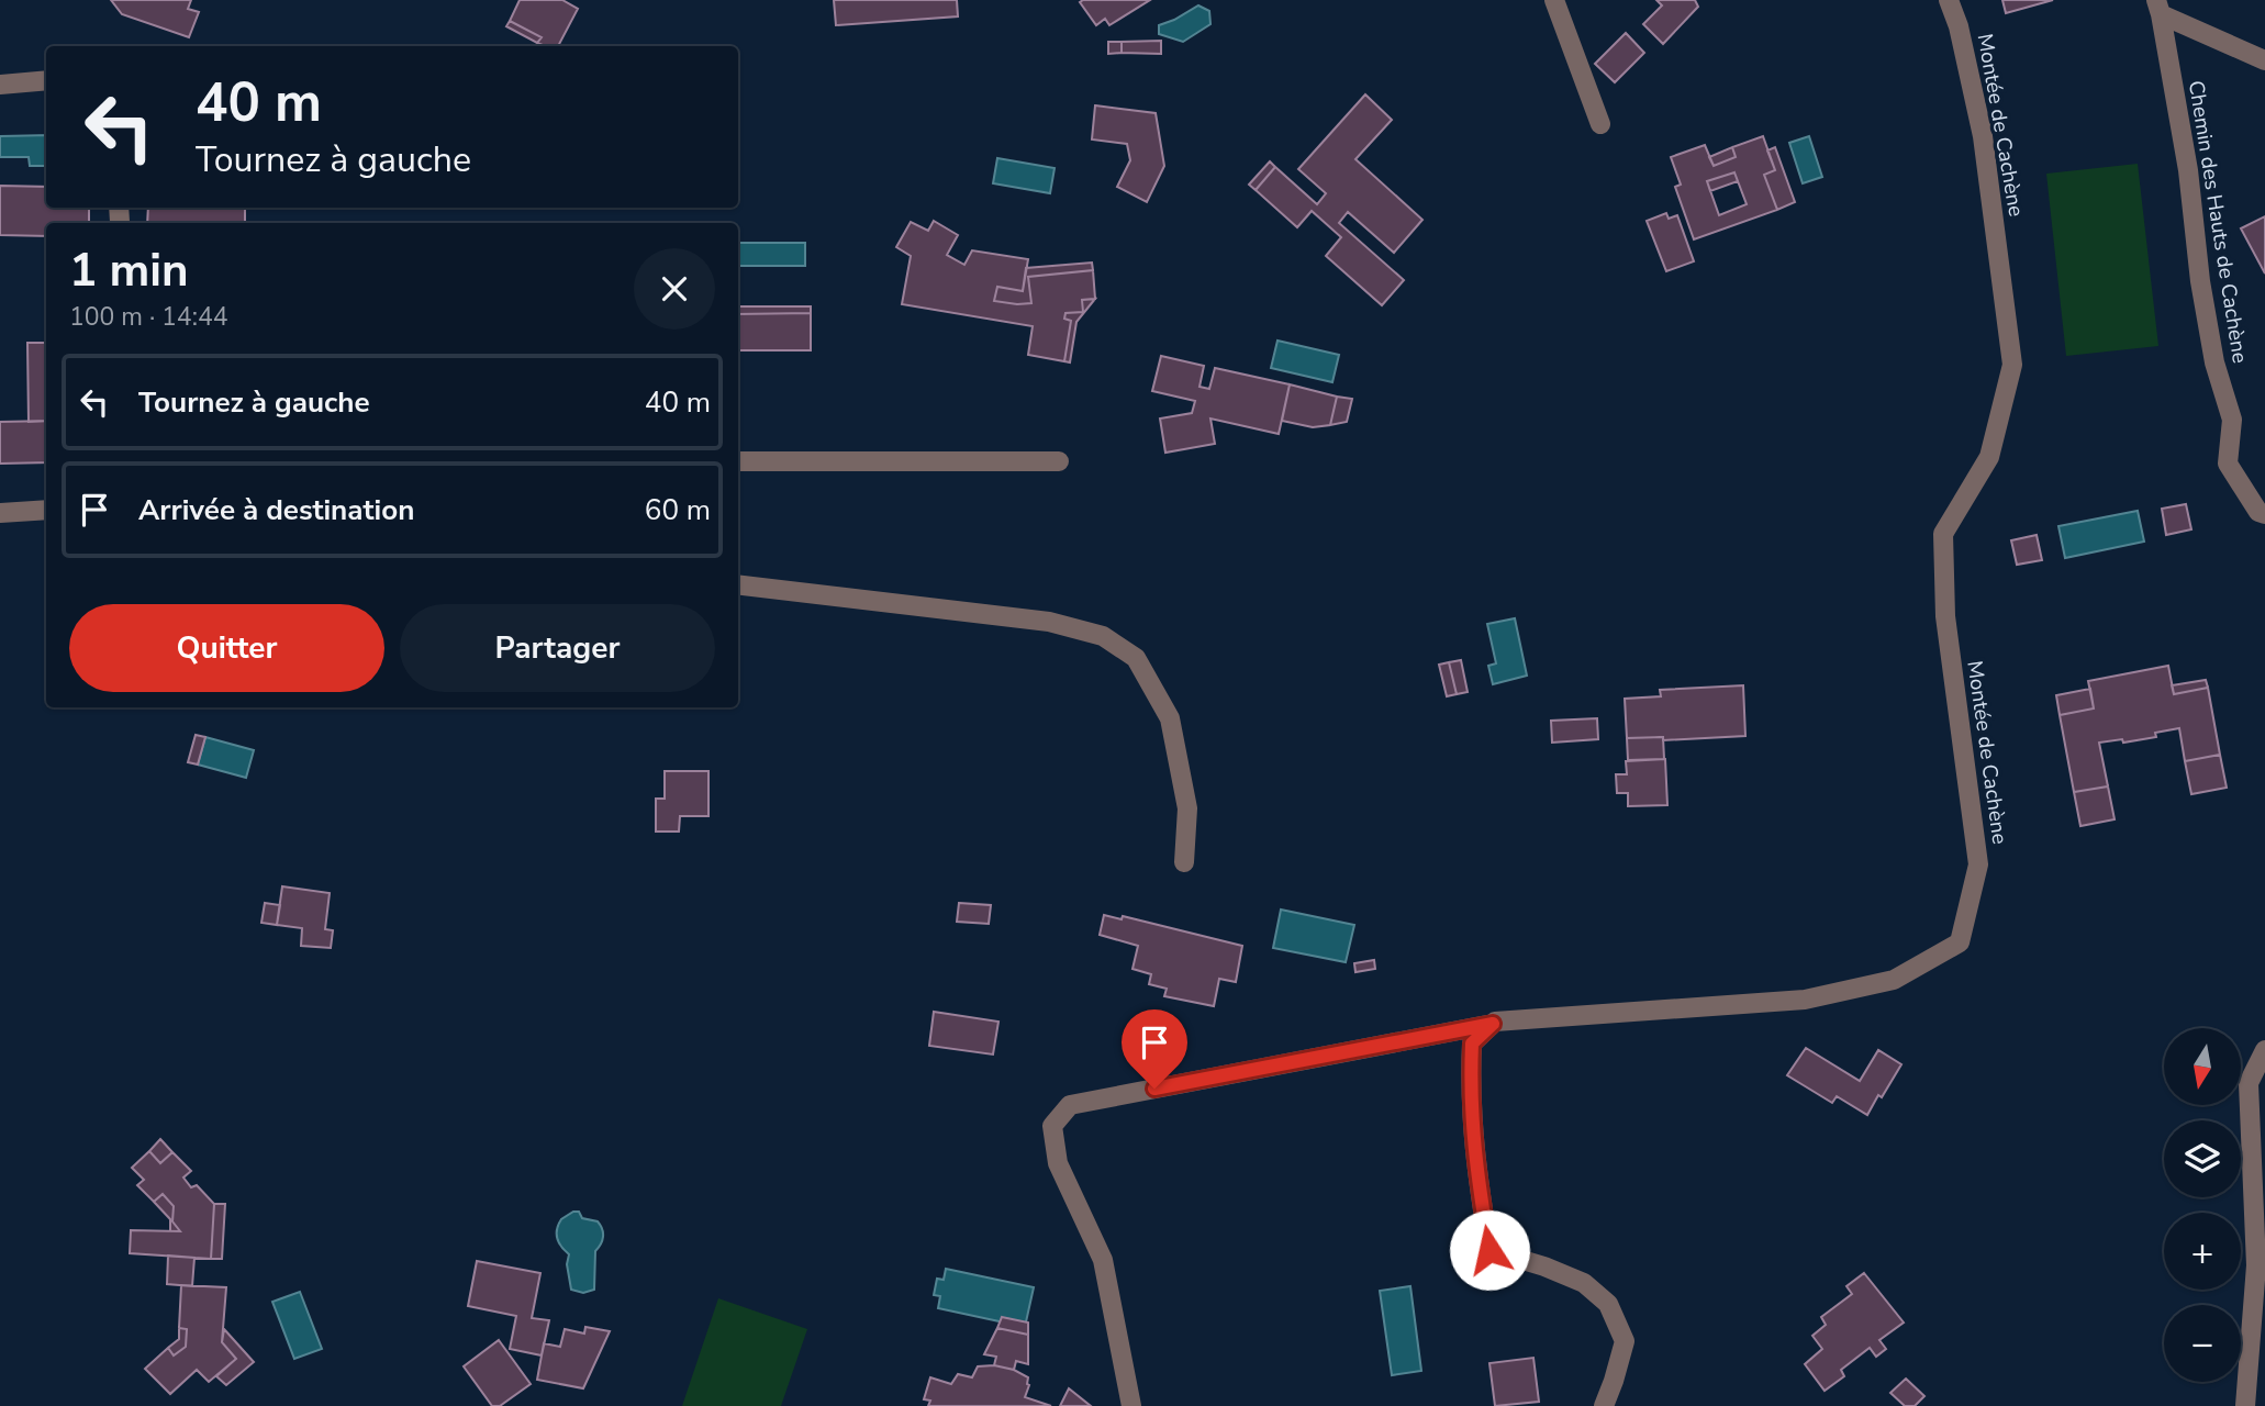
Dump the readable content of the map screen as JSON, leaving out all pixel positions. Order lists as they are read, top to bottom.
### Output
{
  "streets": {
    "street": ["Montée de Cachène", "Chemin des Hauts de Cachène"]
  },
  "north": "bottom",
  "page": {
    "turn": ["40 m", "Tournez à gauche"],
    "heading": ["1 min", "100 m · 14:44"],
    "list": [
      {
        "name": "Tournez à gauche",
        "value": "40 m"
      },
      {
        "name": "Arrivée à destination",
        "value": "60 m"
      }
    ],
    "buttons": ["Quitter", "Partager"],
    "map_buttons": ["+", "−"]
  }
}
